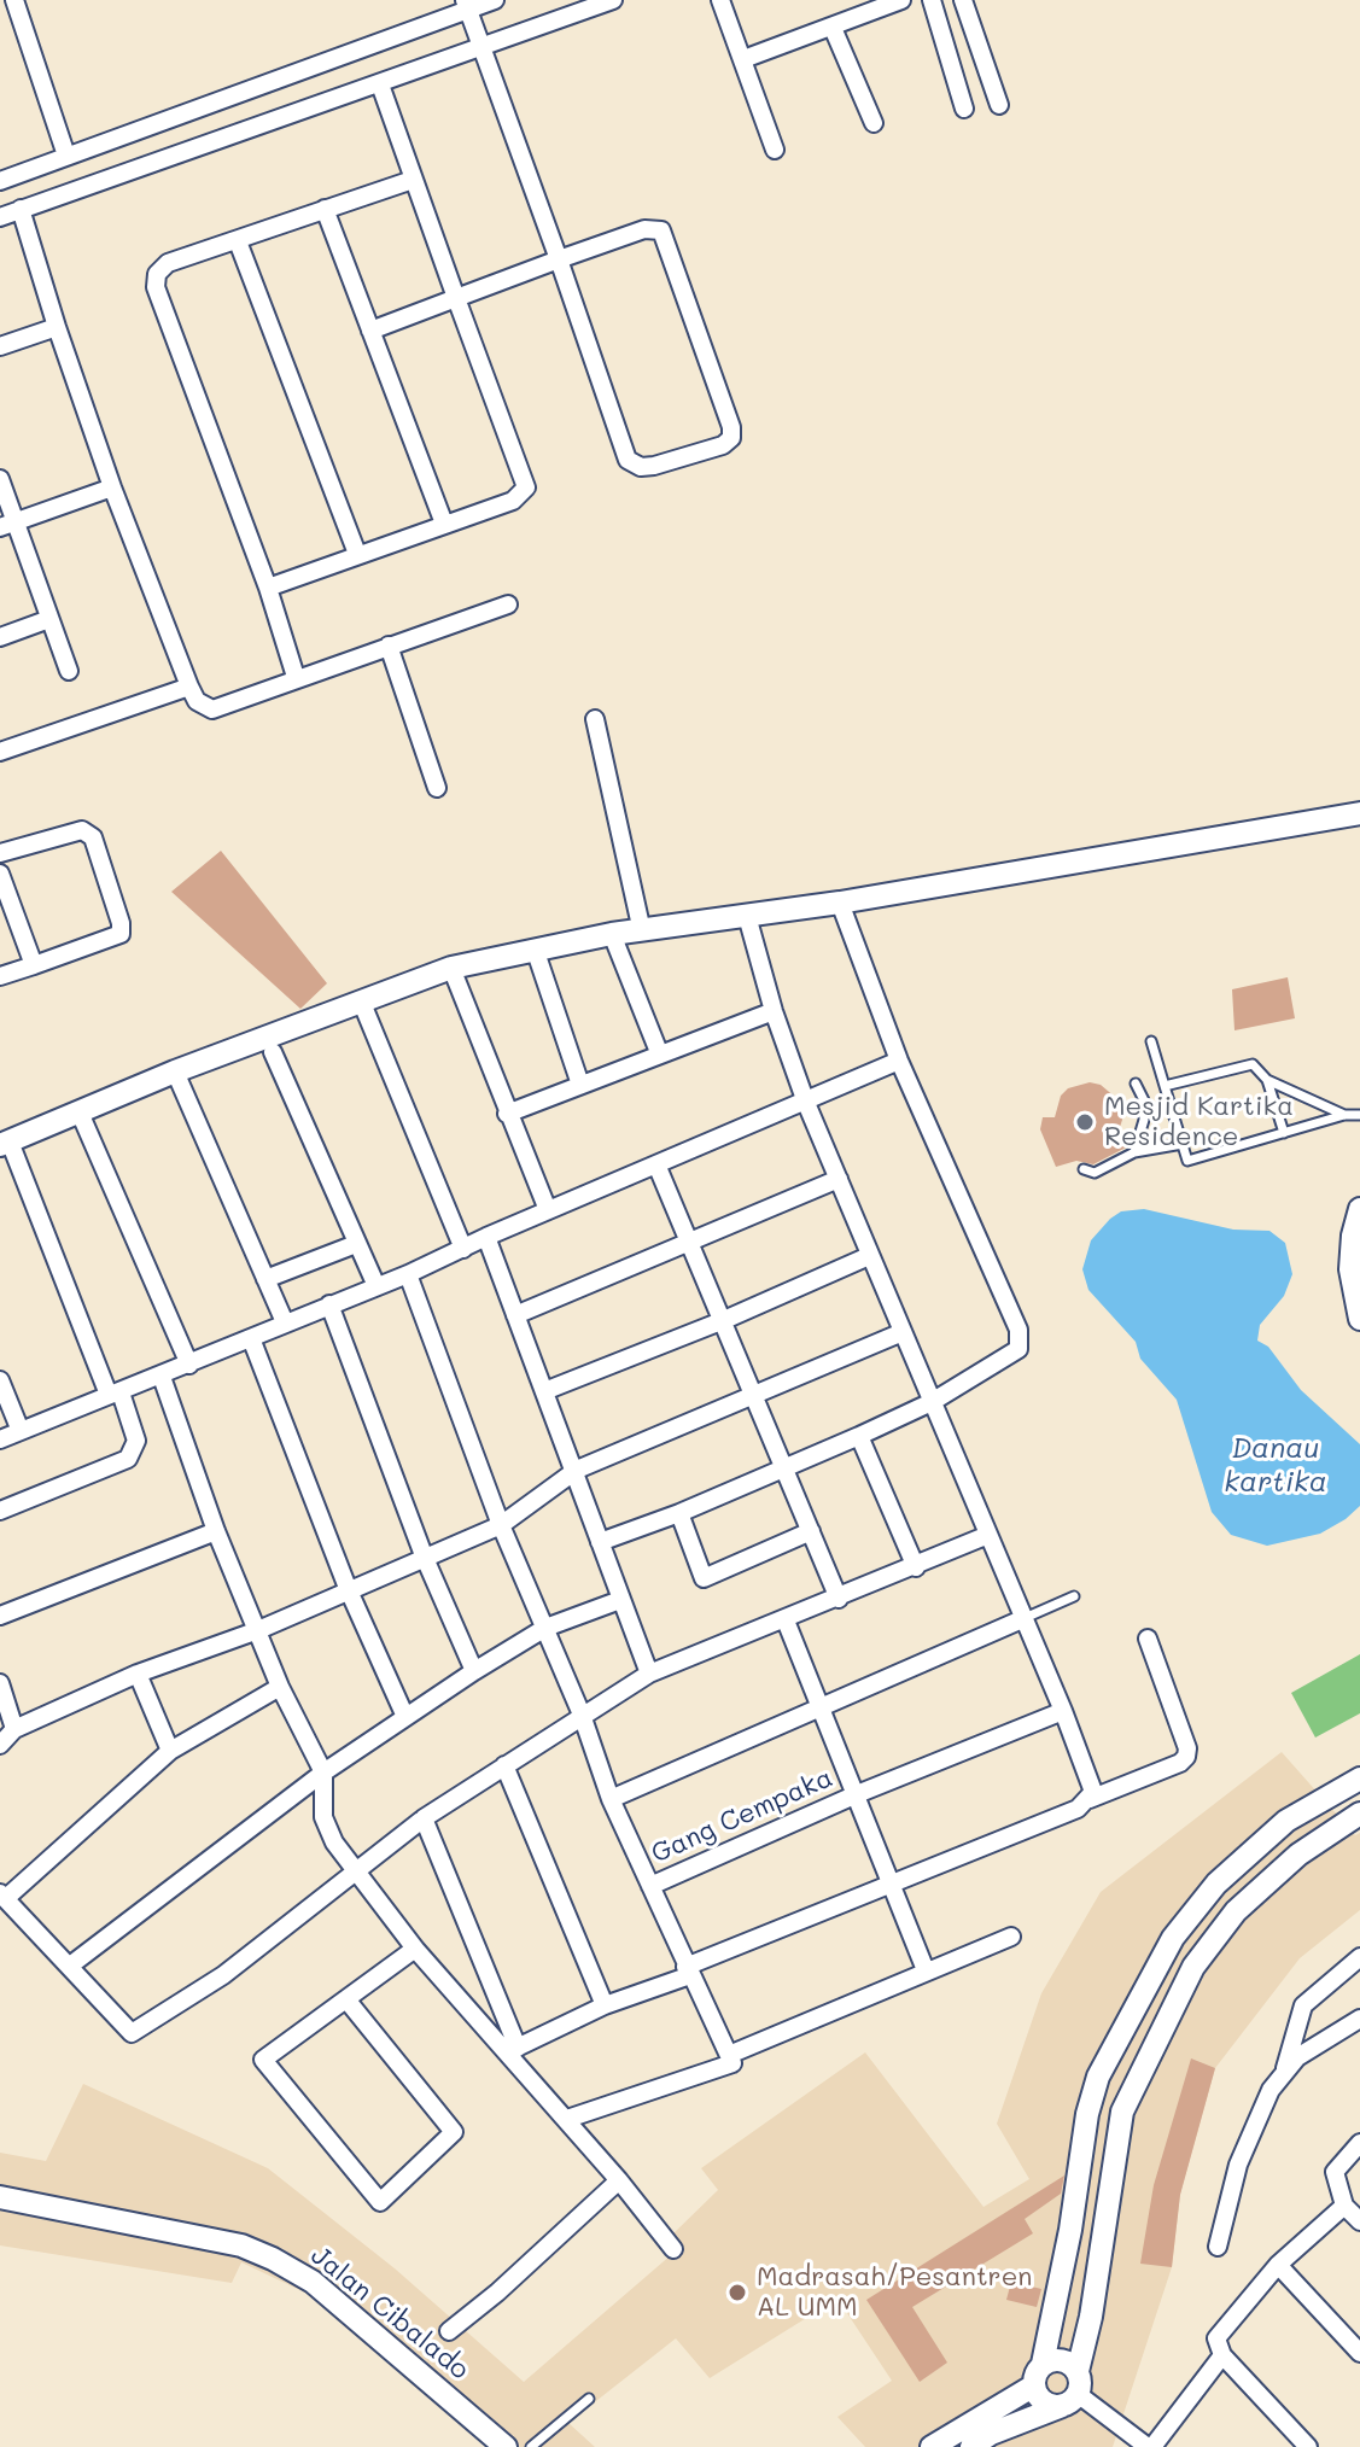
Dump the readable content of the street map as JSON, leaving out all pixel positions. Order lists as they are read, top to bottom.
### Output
{
  "streets": {
    "street": ["Gang Cempaka", "Jalan Cibalado"]
  },
  "water": ["Danau kartika"],
  "places": ["Mesjid Kartika Residence", "Madrasah/Pesantren AL UMM"]
}
